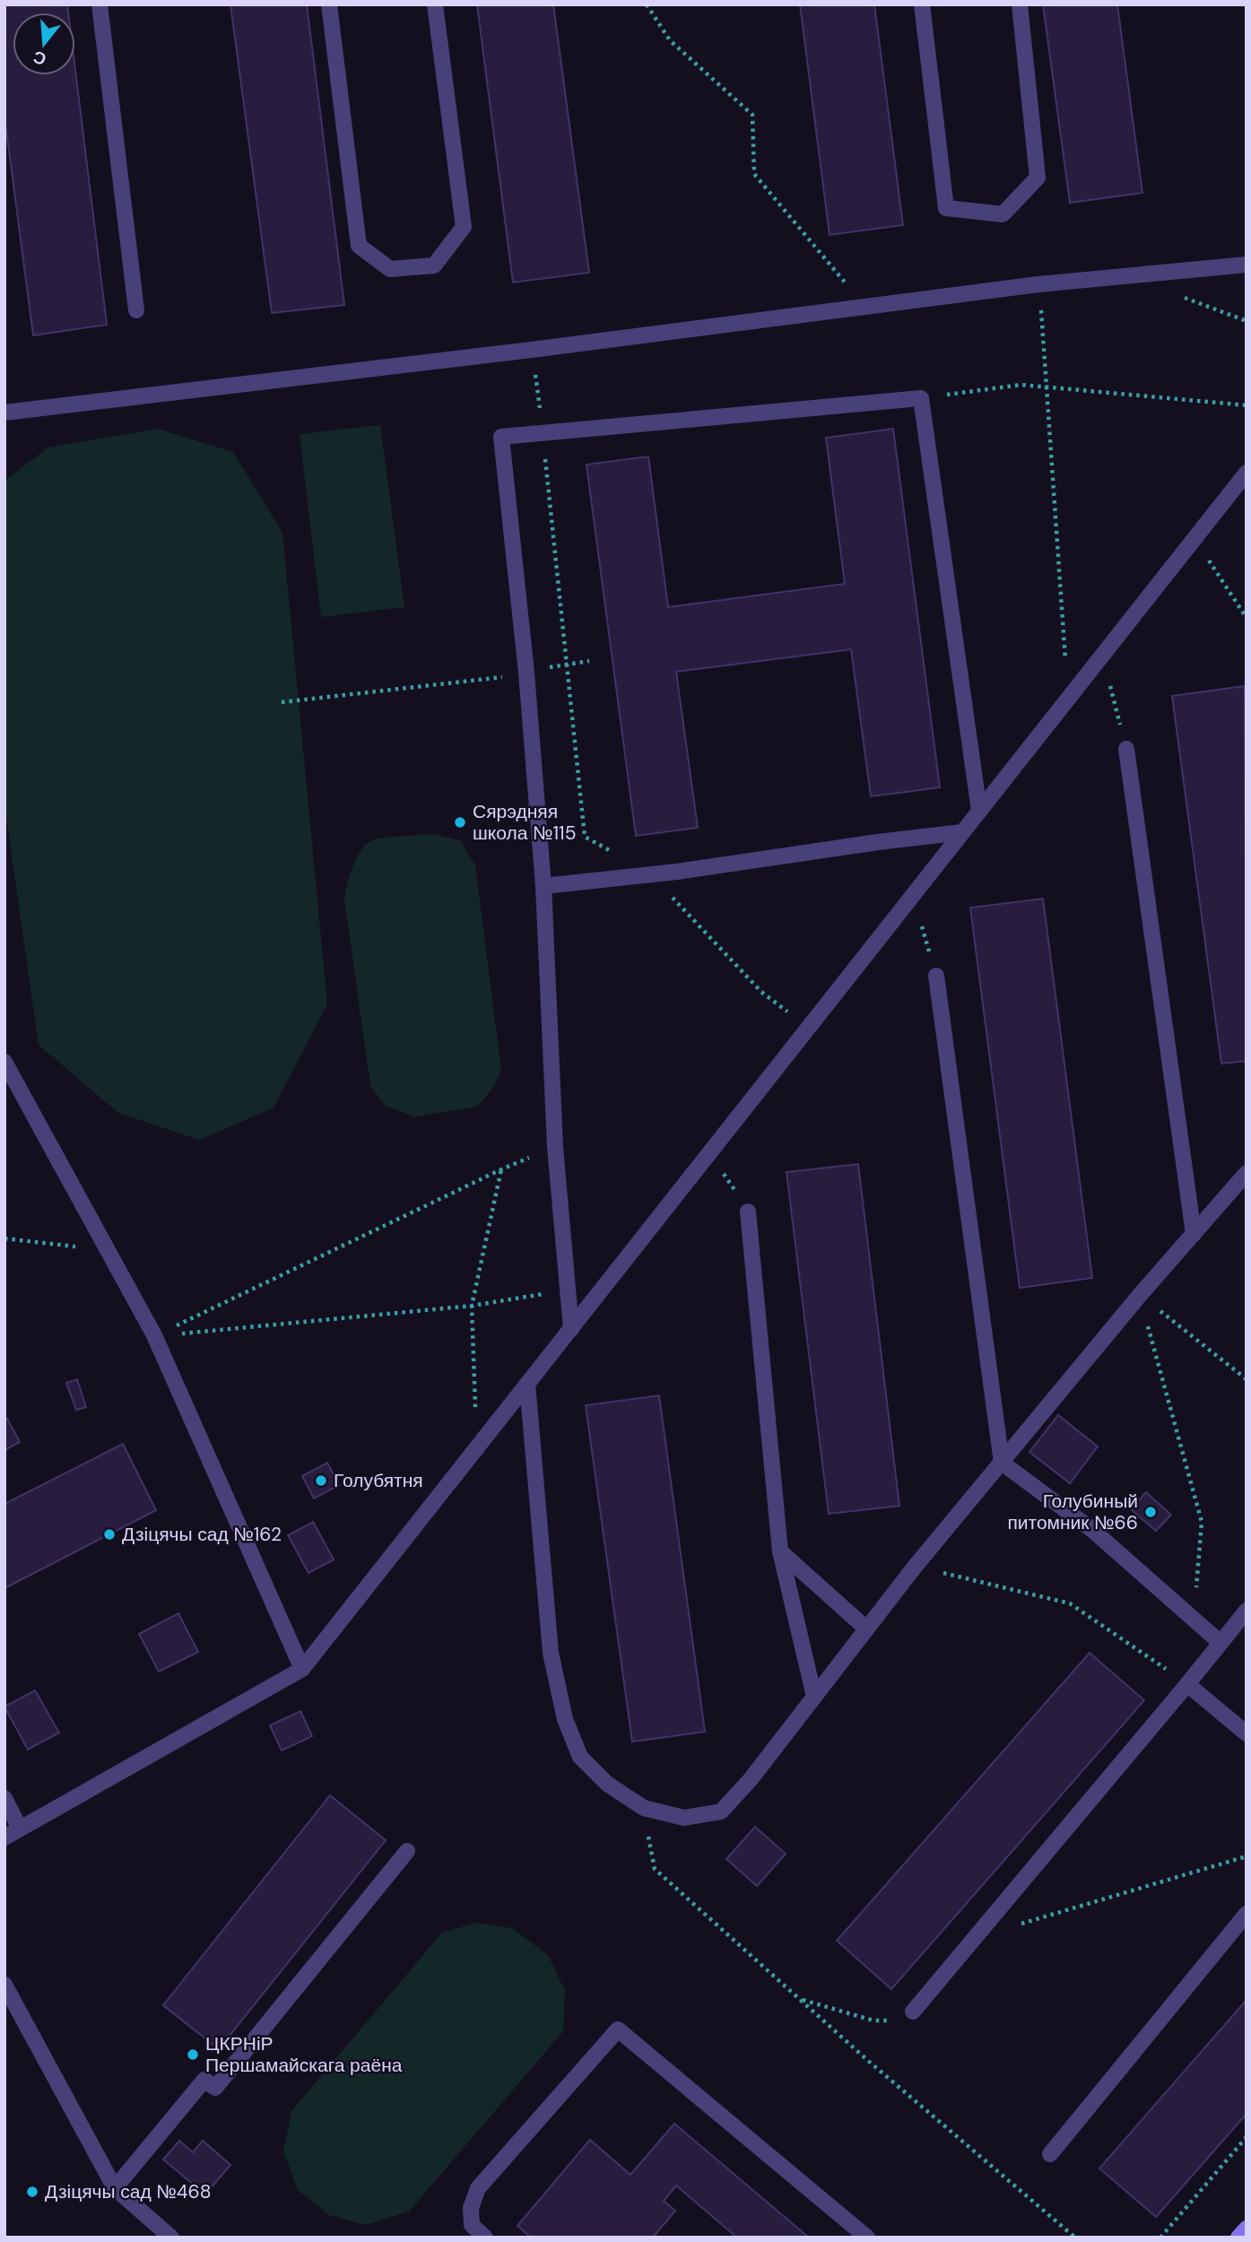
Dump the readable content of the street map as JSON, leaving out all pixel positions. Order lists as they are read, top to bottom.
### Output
{
  "places": [
    "Сярэдняя школа №115",
    "Голубятня",
    "Голубиный питомник №66",
    "Дзіцячы сад №162",
    "ЦКРНіР Першамайскага раёна",
    "Дзіцячы сад №468"
  ],
  "north": "bottom"
}
